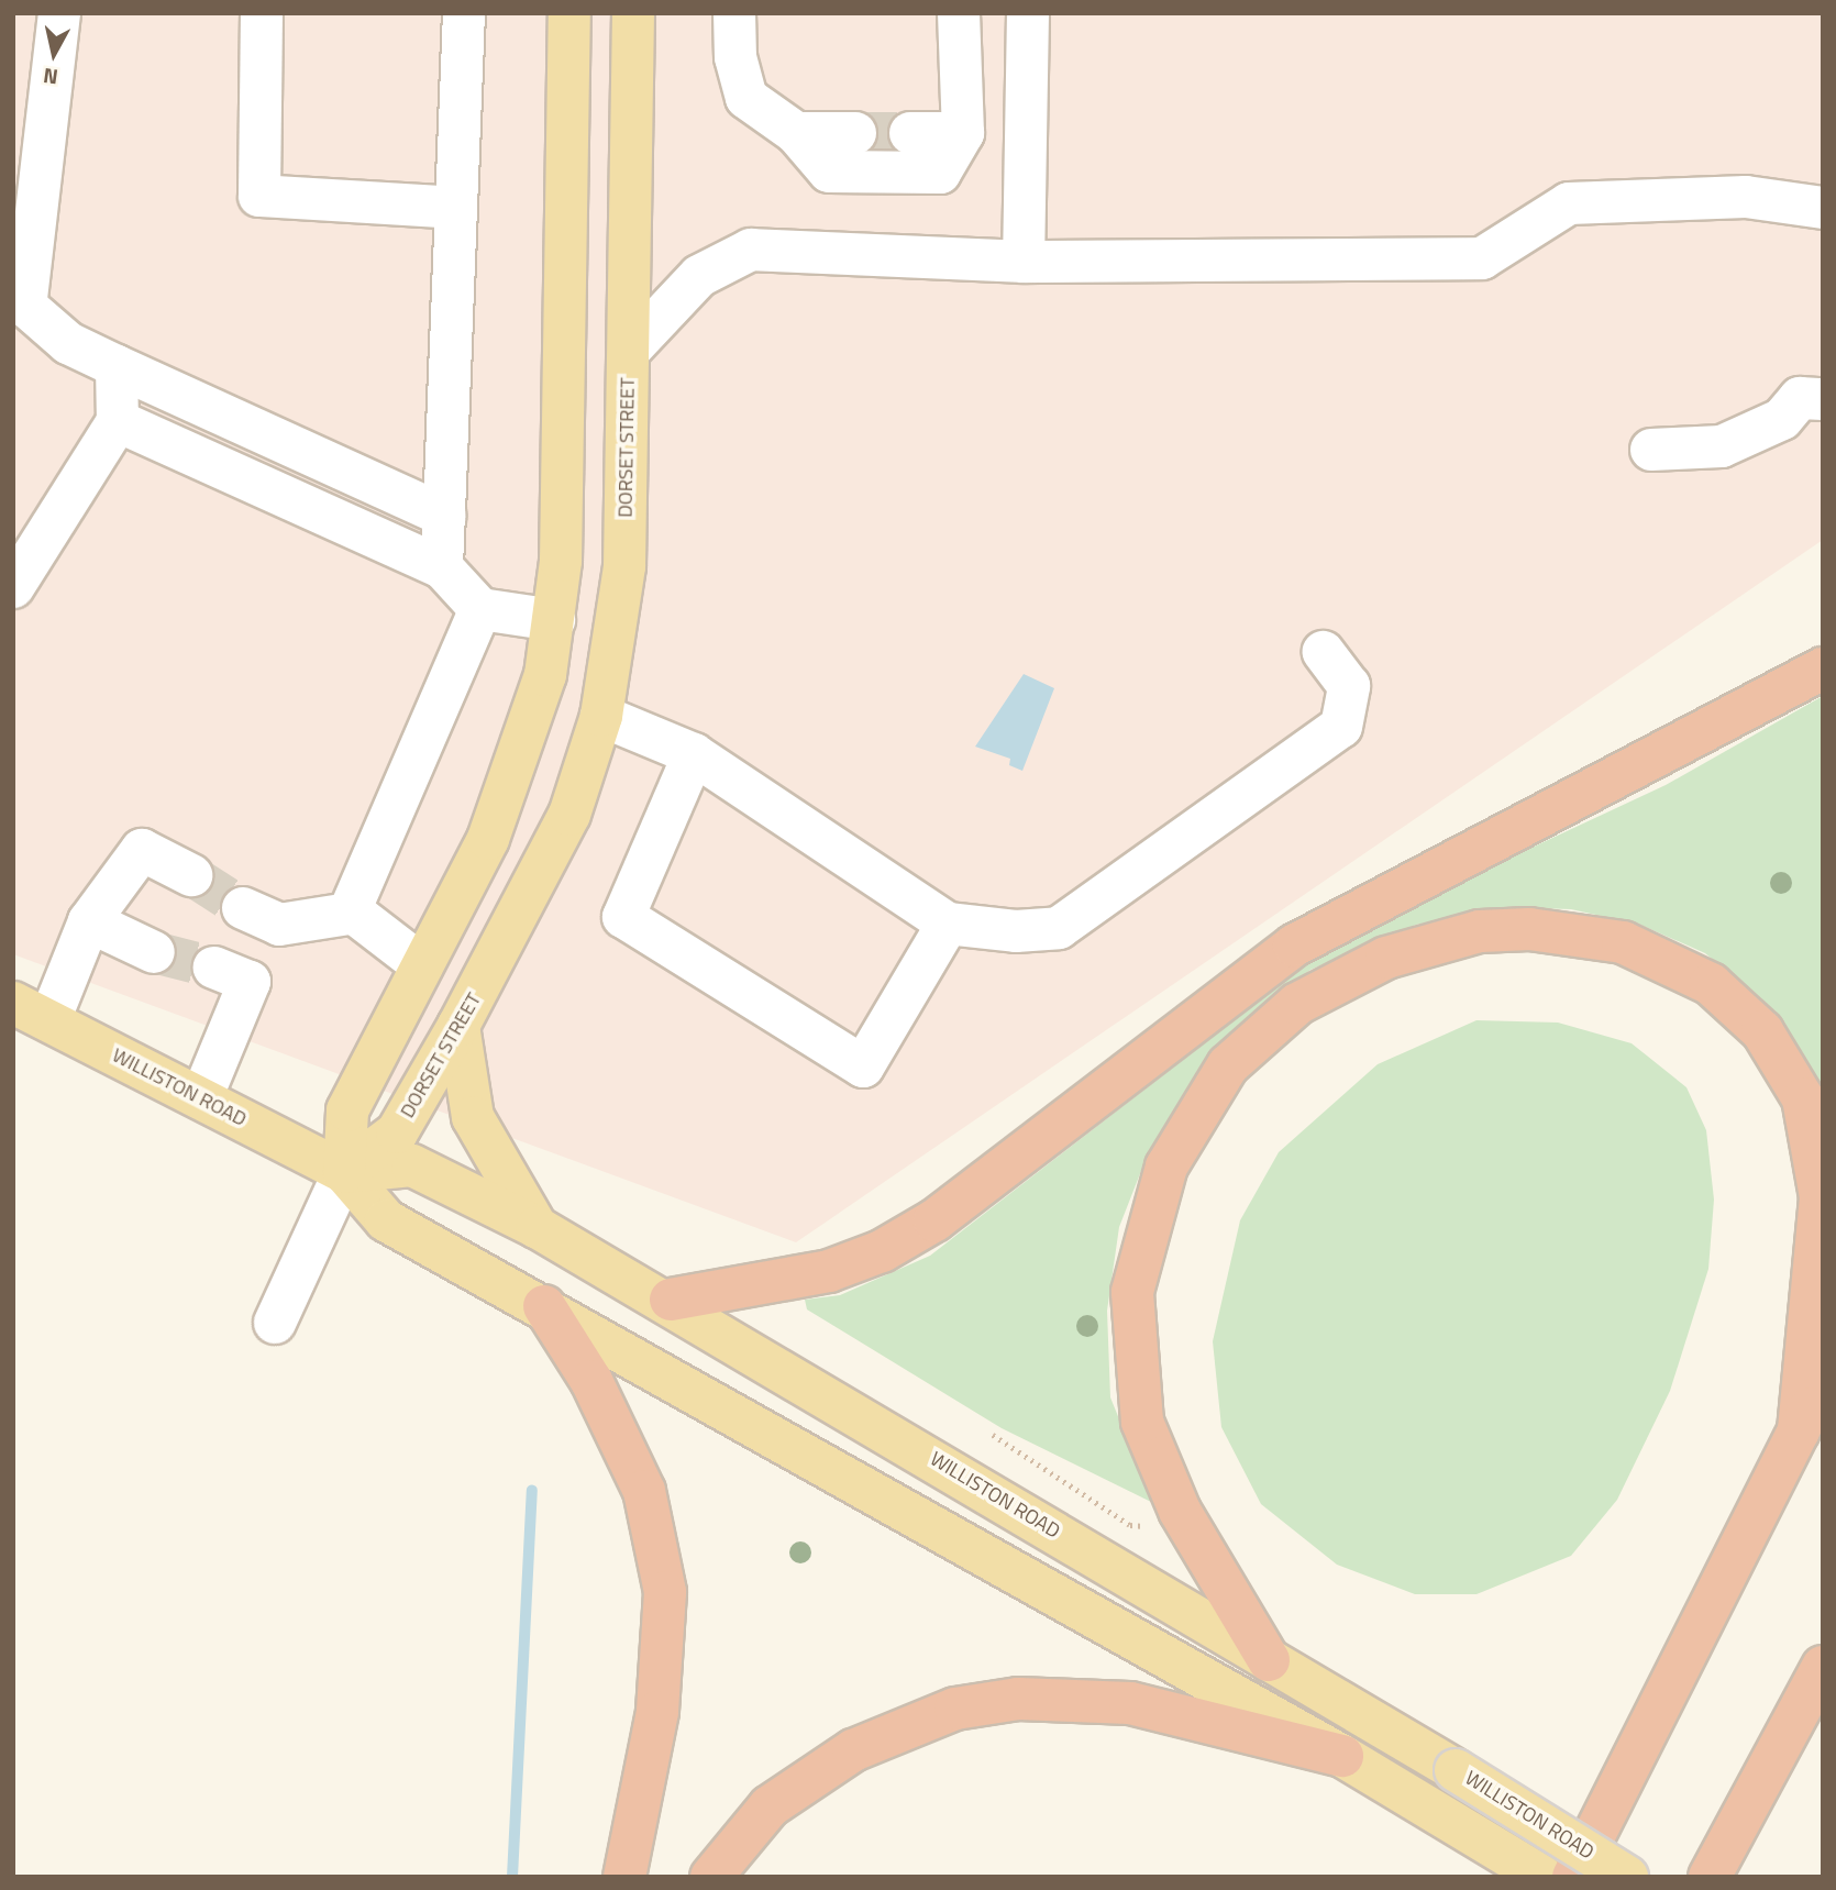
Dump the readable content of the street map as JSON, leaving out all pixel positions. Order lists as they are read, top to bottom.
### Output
{
  "streets": {
    "main road": ["DORSET STREET", "WILLISTON ROAD"]
  },
  "crossings": [
    ["DORSET STREET", "WILLISTON ROAD"]
  ],
  "north": "bottom"
}
